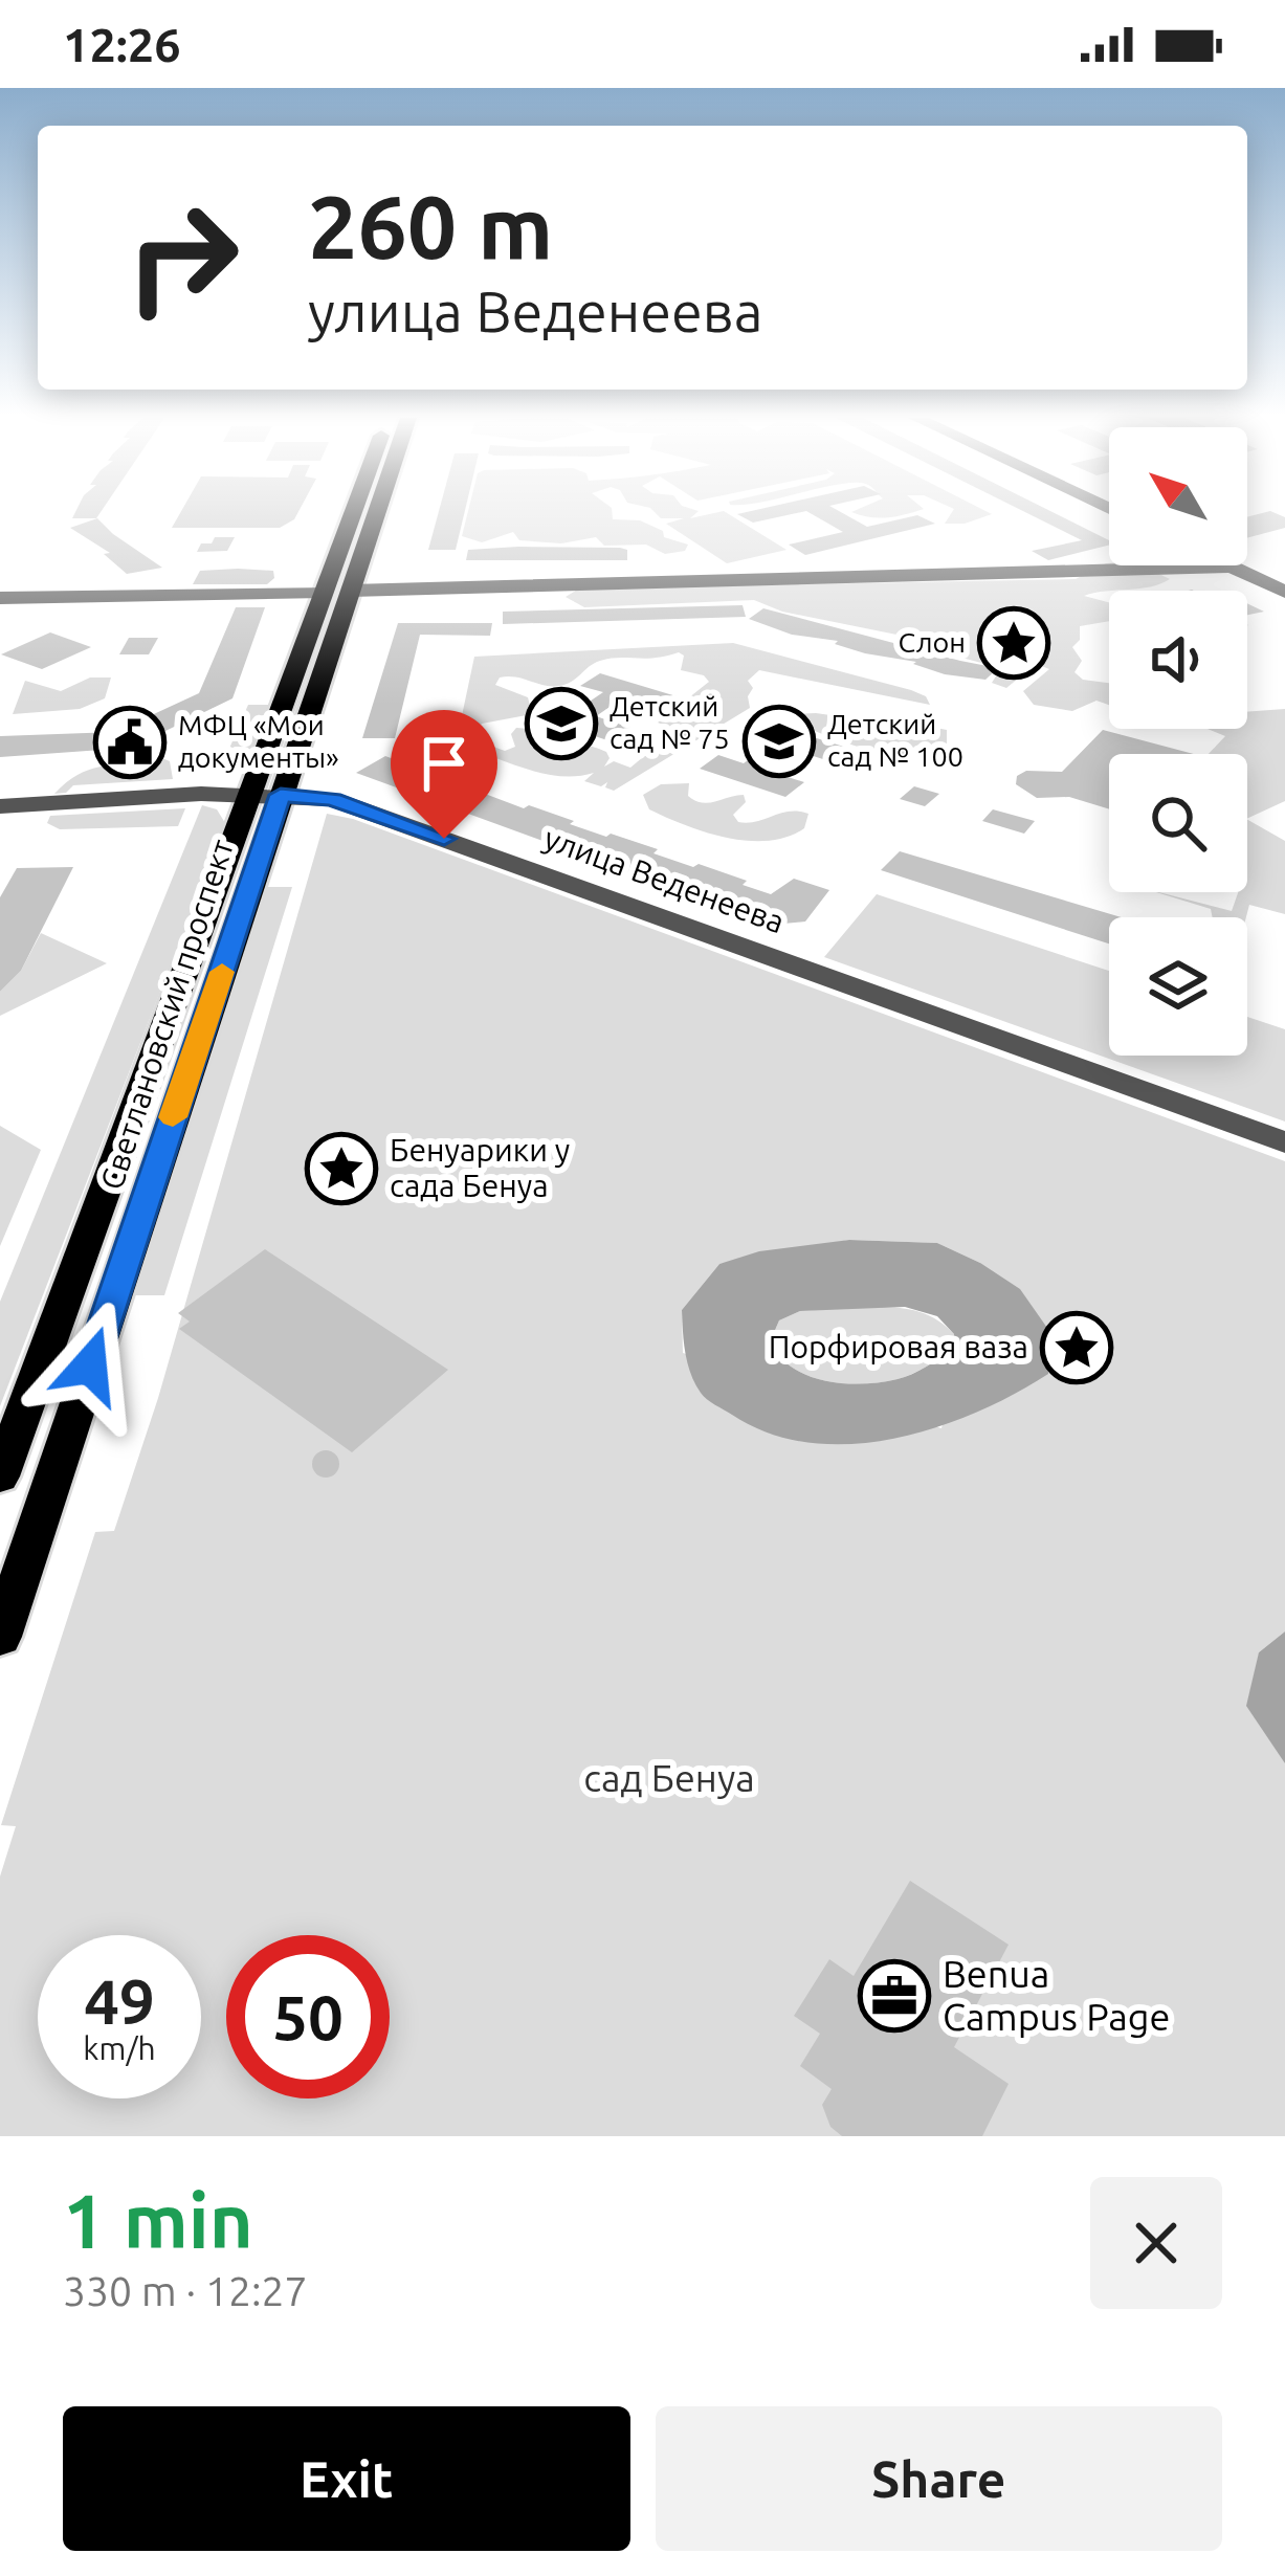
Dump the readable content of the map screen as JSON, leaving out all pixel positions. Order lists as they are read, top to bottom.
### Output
{
  "streets": {
    "main road": ["Светлановский проспект"],
    "street": ["улица Веденеева"]
  },
  "crossings": [
    ["улица Веденеева", "Светлановский проспект"]
  ],
  "parks": ["сад Бенуа"],
  "places": {
    "place": ["Слон", "Бенуарики у сада Бенуа", "Порфировая ваза"],
    "school or university": ["Детский сад № 75", "Детский сад № 100"],
    "public building": ["МФЦ «Мои документы»"],
    "office": ["Benua Campus Page"]
  },
  "north": "top left",
  "page": {
    "status": "12:26",
    "turn": ["260 m", "улица Веденеева"],
    "speed": "49 km/h",
    "limit": "50",
    "heading": ["1 min", "330 m · 12:27"],
    "buttons": ["Exit", "Share"]
  }
}
